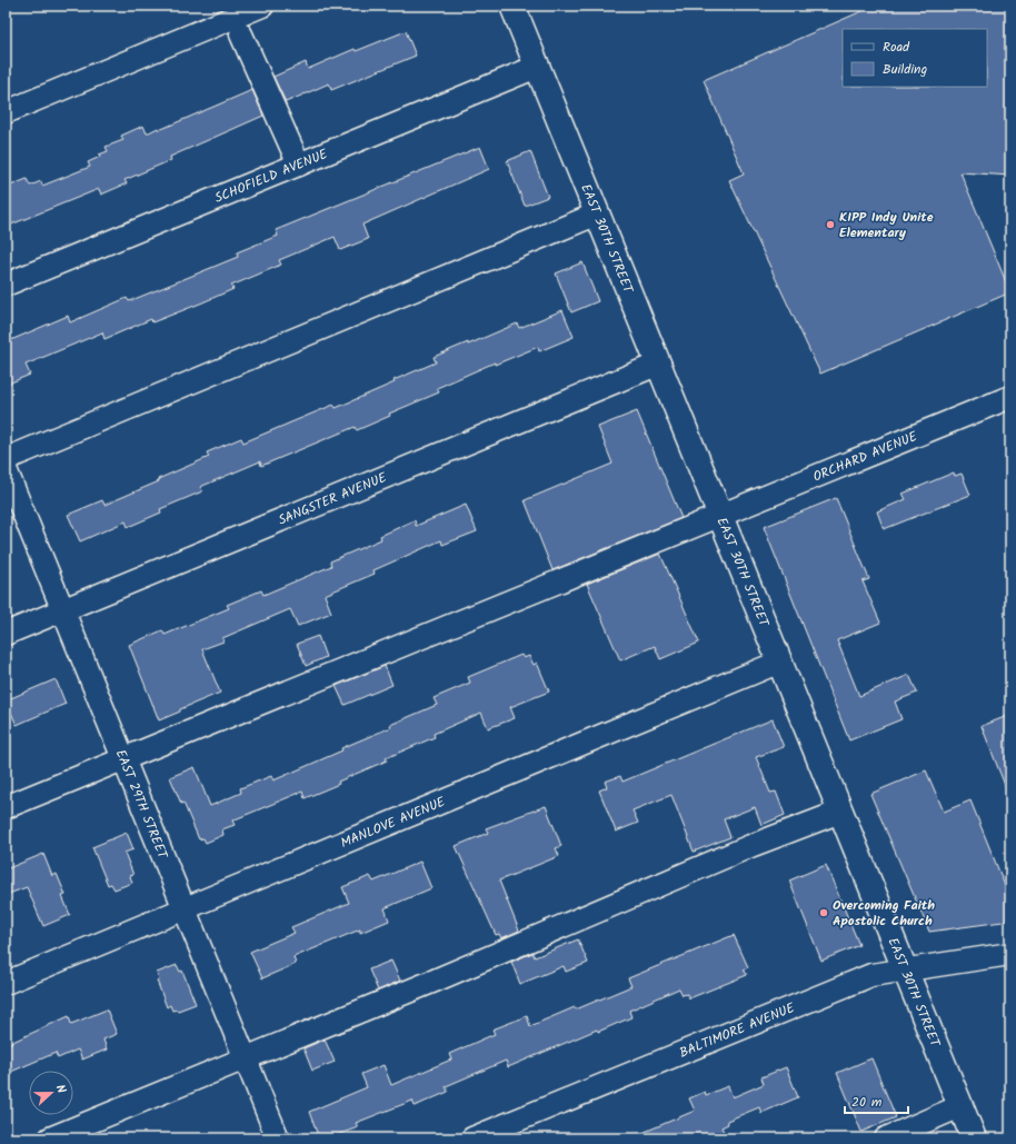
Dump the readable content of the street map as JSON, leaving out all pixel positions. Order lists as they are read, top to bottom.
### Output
{
  "streets": {
    "main road": ["EAST 30TH STREET"],
    "street": [
      "SCHOFIELD AVENUE",
      "ORCHARD AVENUE",
      "SANGSTER AVENUE",
      "EAST 29TH STREET",
      "MANLOVE AVENUE",
      "BALTIMORE AVENUE"
    ]
  },
  "crossings": [
    ["SCHOFIELD AVENUE", "EAST 30TH STREET"],
    ["EAST 30TH STREET", "ORCHARD AVENUE"],
    ["EAST 30TH STREET", "SANGSTER AVENUE"],
    ["EAST 30TH STREET", "MANLOVE AVENUE"],
    ["EAST 30TH STREET", "BALTIMORE AVENUE"],
    ["ORCHARD AVENUE", "EAST 29TH STREET"],
    ["SANGSTER AVENUE", "EAST 29TH STREET"],
    ["EAST 29TH STREET", "MANLOVE AVENUE"]
  ],
  "places": ["KIPP Indy Unite Elementary", "Overcoming Faith Apostolic Church"],
  "legend": ["Road", "Building"],
  "scale_bar": "20 m",
  "north": "right"
}
